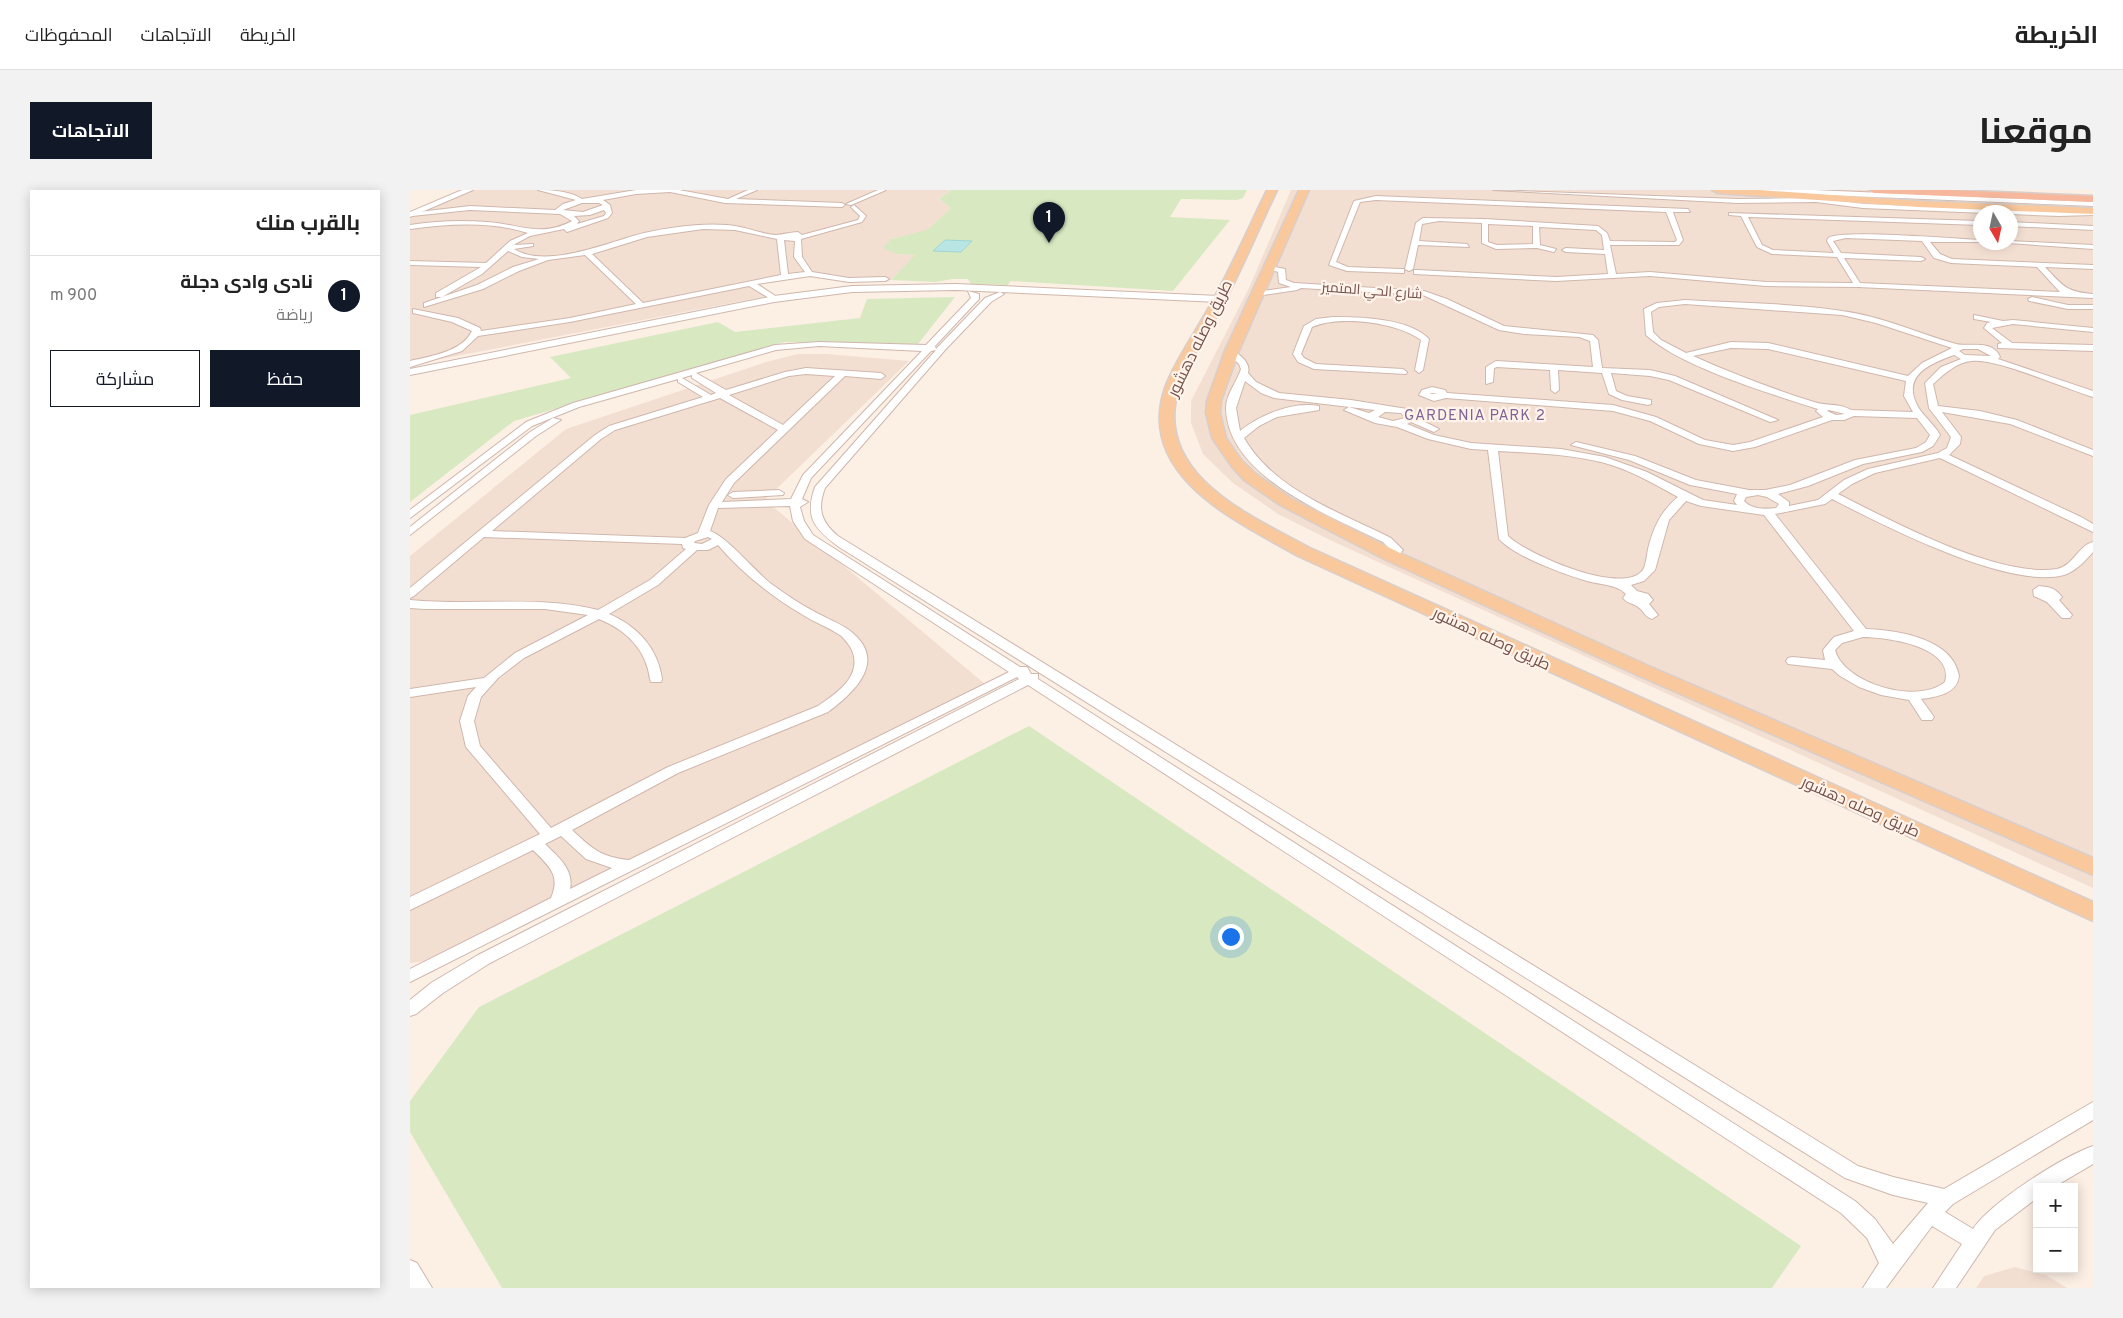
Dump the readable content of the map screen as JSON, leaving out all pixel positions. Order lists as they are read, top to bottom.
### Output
{
  "streets": {
    "main road": ["طريق وصله دهشور"],
    "street": ["شارع الحي المتميز"]
  },
  "crossings": [
    ["شارع الحي المتميز", "طريق وصله دهشور"]
  ],
  "districts": ["GARDENIA PARK 2"],
  "north": "bottom",
  "page": {
    "header": "الخريطة",
    "nav": ["الخريطة", "الاتجاهات", "المحفوظات"],
    "title": "موقعنا",
    "buttons": [
      "الاتجاهات",
      ["حفظ", "مشاركة"]
    ],
    "heading": "بالقرب منك",
    "pins": "1",
    "list": [
      {
        "mark": "1",
        "name": "نادى وادى دجلة",
        "note": "رياضة",
        "value": "900 m"
      }
    ],
    "map_buttons": ["+", "−"]
  }
}
